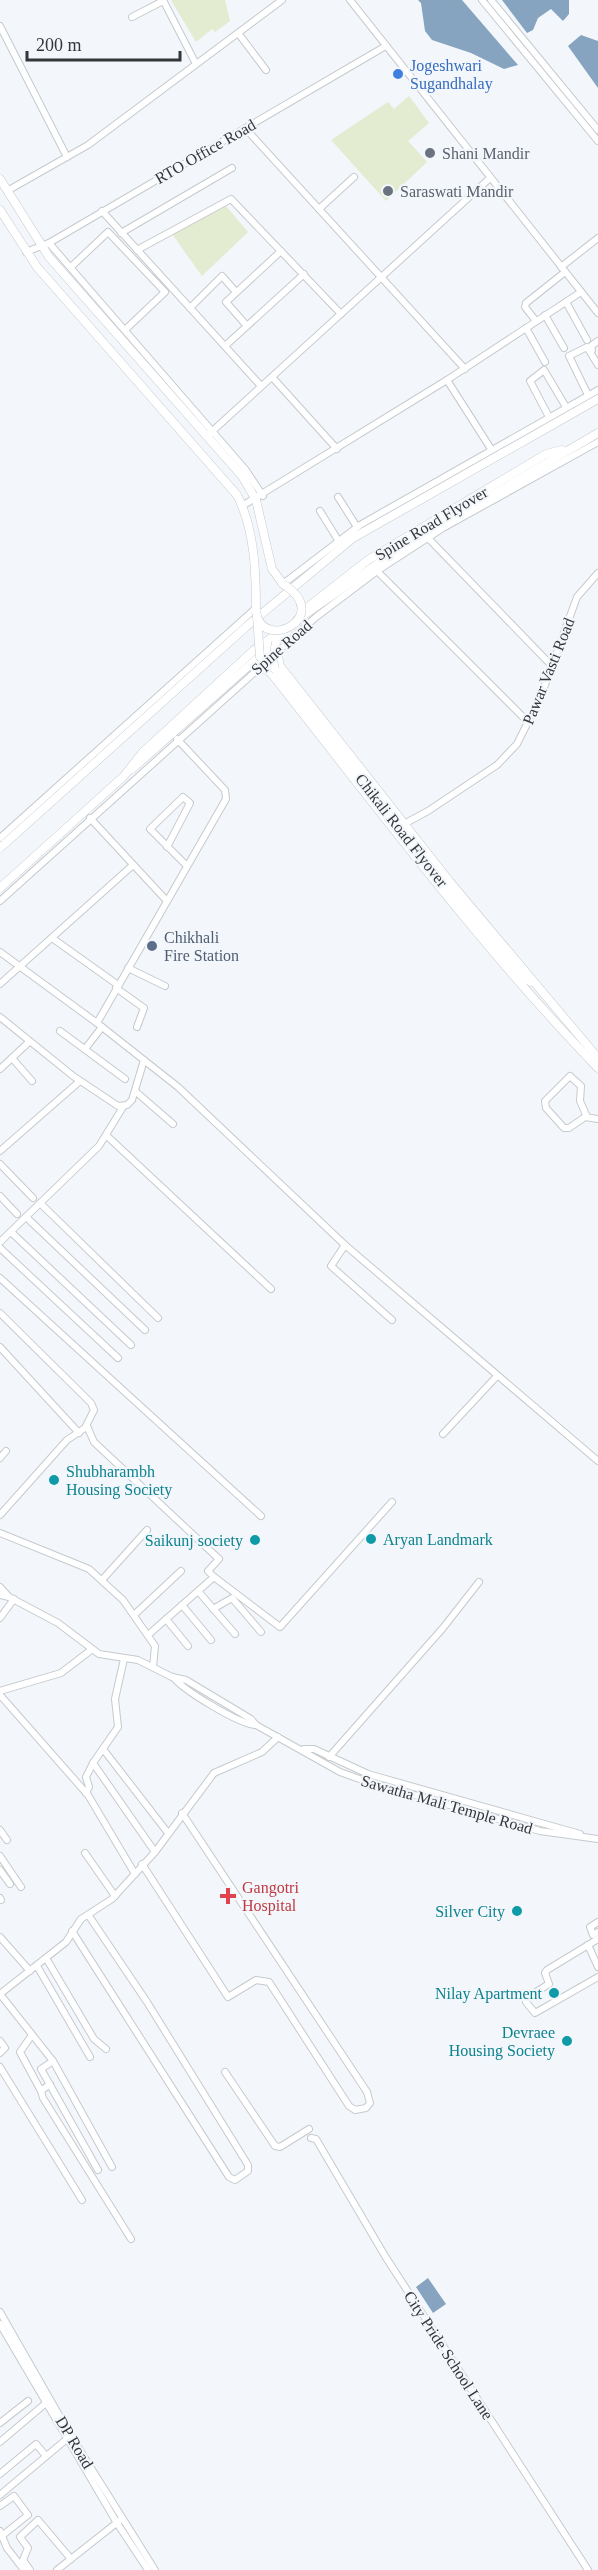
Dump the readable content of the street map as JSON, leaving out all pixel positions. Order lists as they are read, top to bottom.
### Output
{
  "streets": {
    "main road": ["Spine Road Flyover", "Spine Road", "Chikali Road Flyover"],
    "street": [
      "RTO Office Road",
      "Pawar Vasti Road",
      "Sawatha Mali Temple Road",
      "City Pride School Lane",
      "DP Road"
    ]
  },
  "crossings": [
    ["Spine Road Flyover", "Spine Road"],
    ["Spine Road Flyover", "Chikali Road Flyover"],
    ["Spine Road", "Chikali Road Flyover"]
  ],
  "places": {
    "other": [
      "Jogeshwari Sugandhalay",
      "Shani Mandir",
      "Saraswati Mandir",
      "Chikhali Fire Station",
      "Shubharambh Housing Society",
      "Aryan Landmark",
      "Saikunj society",
      "Silver City",
      "Nilay Apartment",
      "Devraee Housing Society"
    ],
    "health": ["Gangotri Hospital"]
  },
  "scale_bar": "200 m"
}
